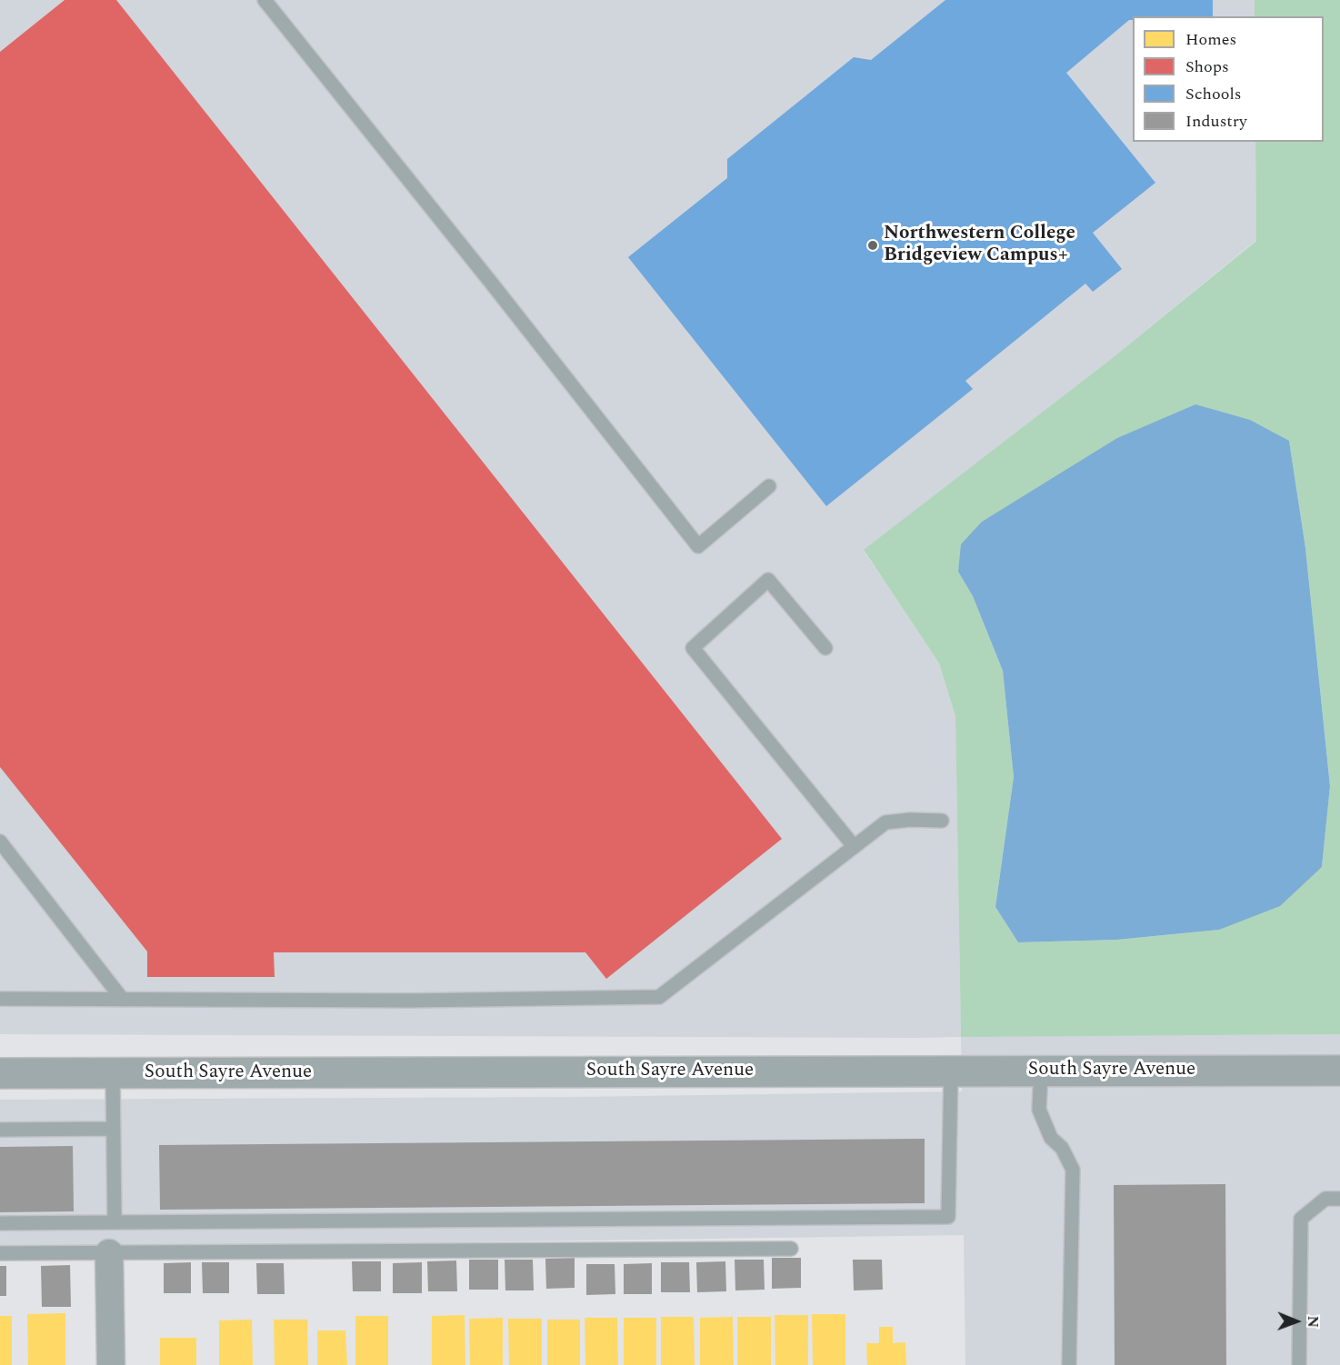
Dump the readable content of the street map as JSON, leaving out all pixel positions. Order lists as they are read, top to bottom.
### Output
{
  "streets": {
    "street": ["South Sayre Avenue"]
  },
  "places": ["Northwestern College Bridgeview Campus+"],
  "legend": [
    "Homes",
    "Shops",
    "Schools",
    "Industry"
  ],
  "north": "right"
}
